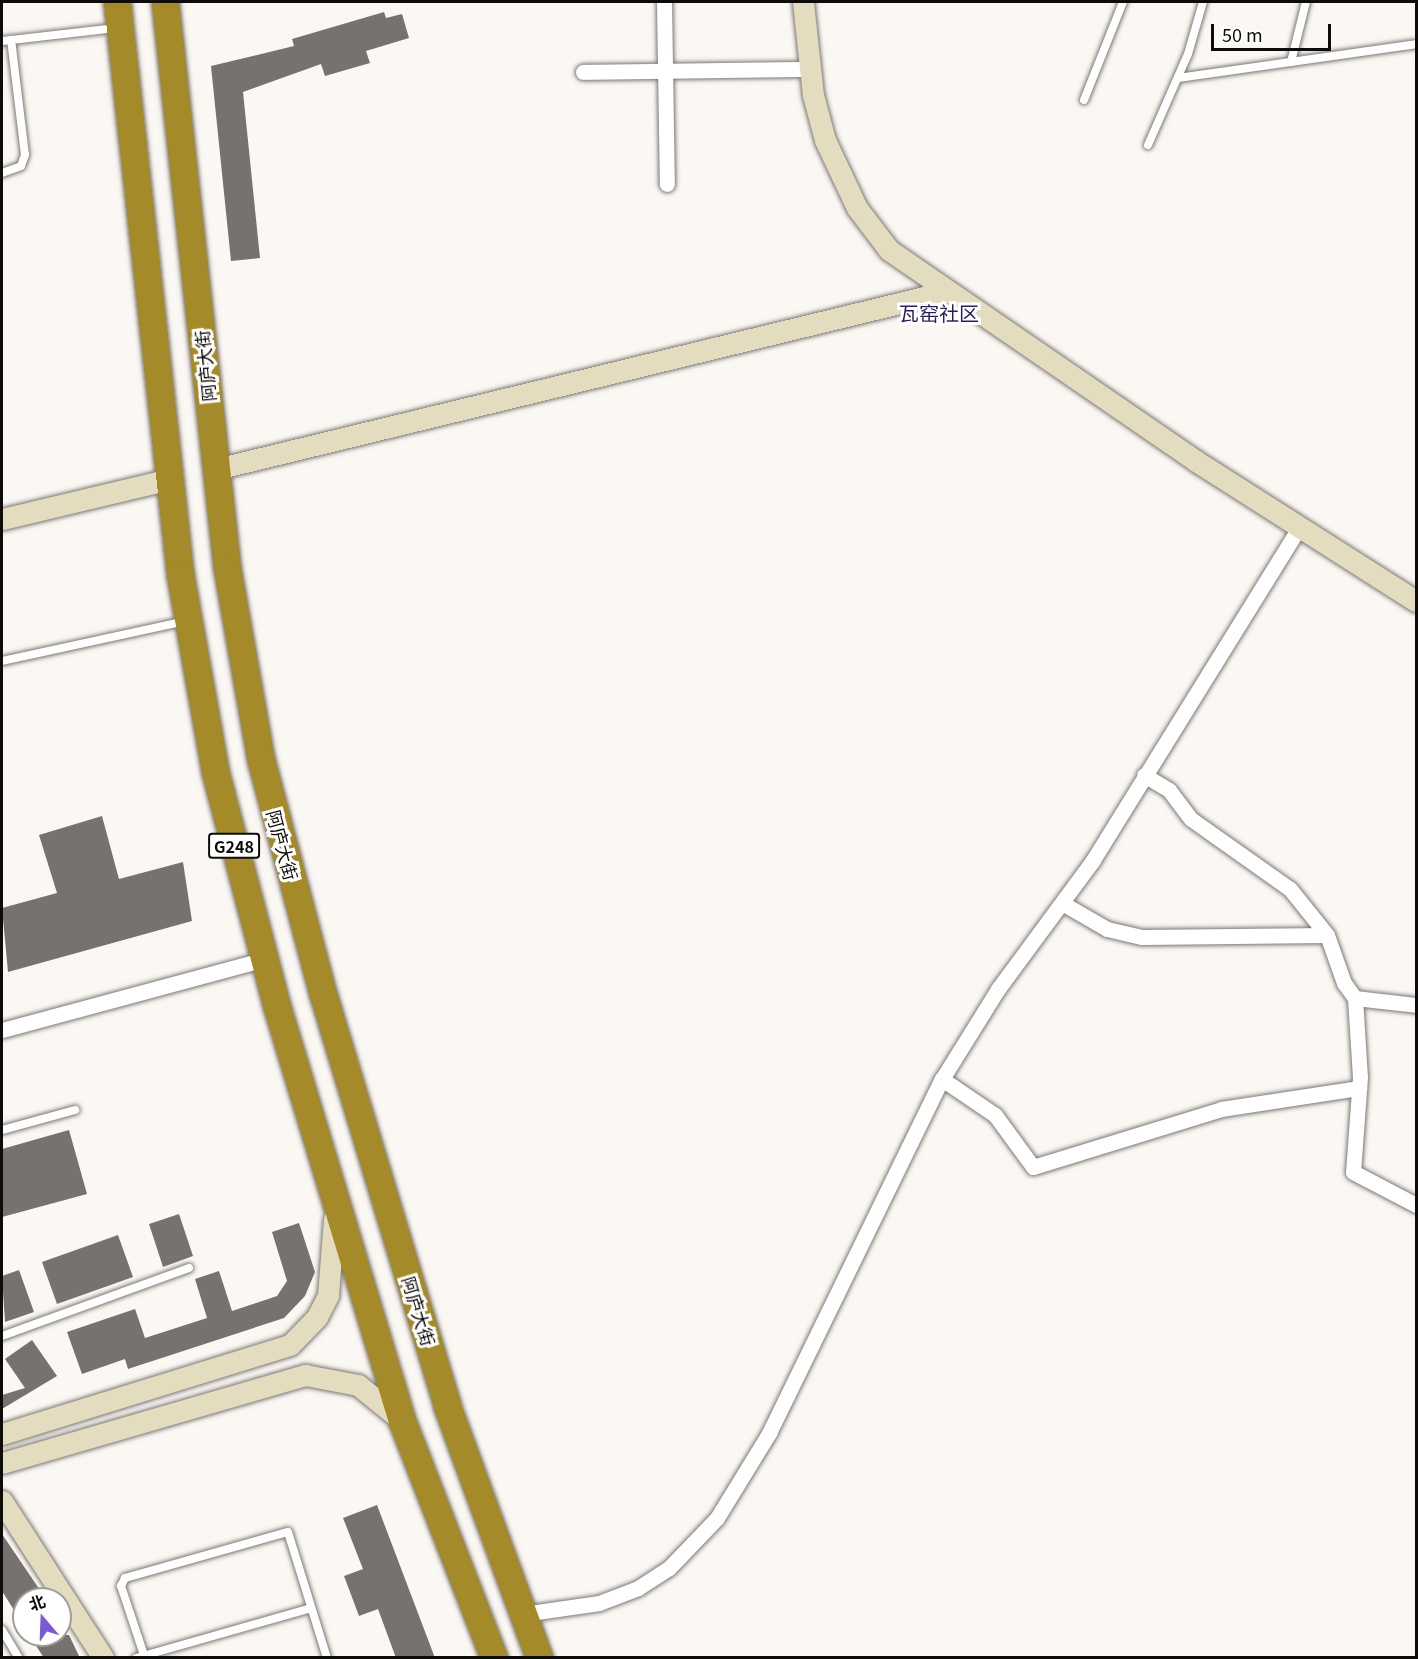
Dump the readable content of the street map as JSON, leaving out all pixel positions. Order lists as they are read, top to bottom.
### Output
{
  "streets": {
    "highway": ["阿庐大街", "G248"]
  },
  "districts": ["瓦窑社区"],
  "scale_bar": "50 m",
  "north": "top"
}
